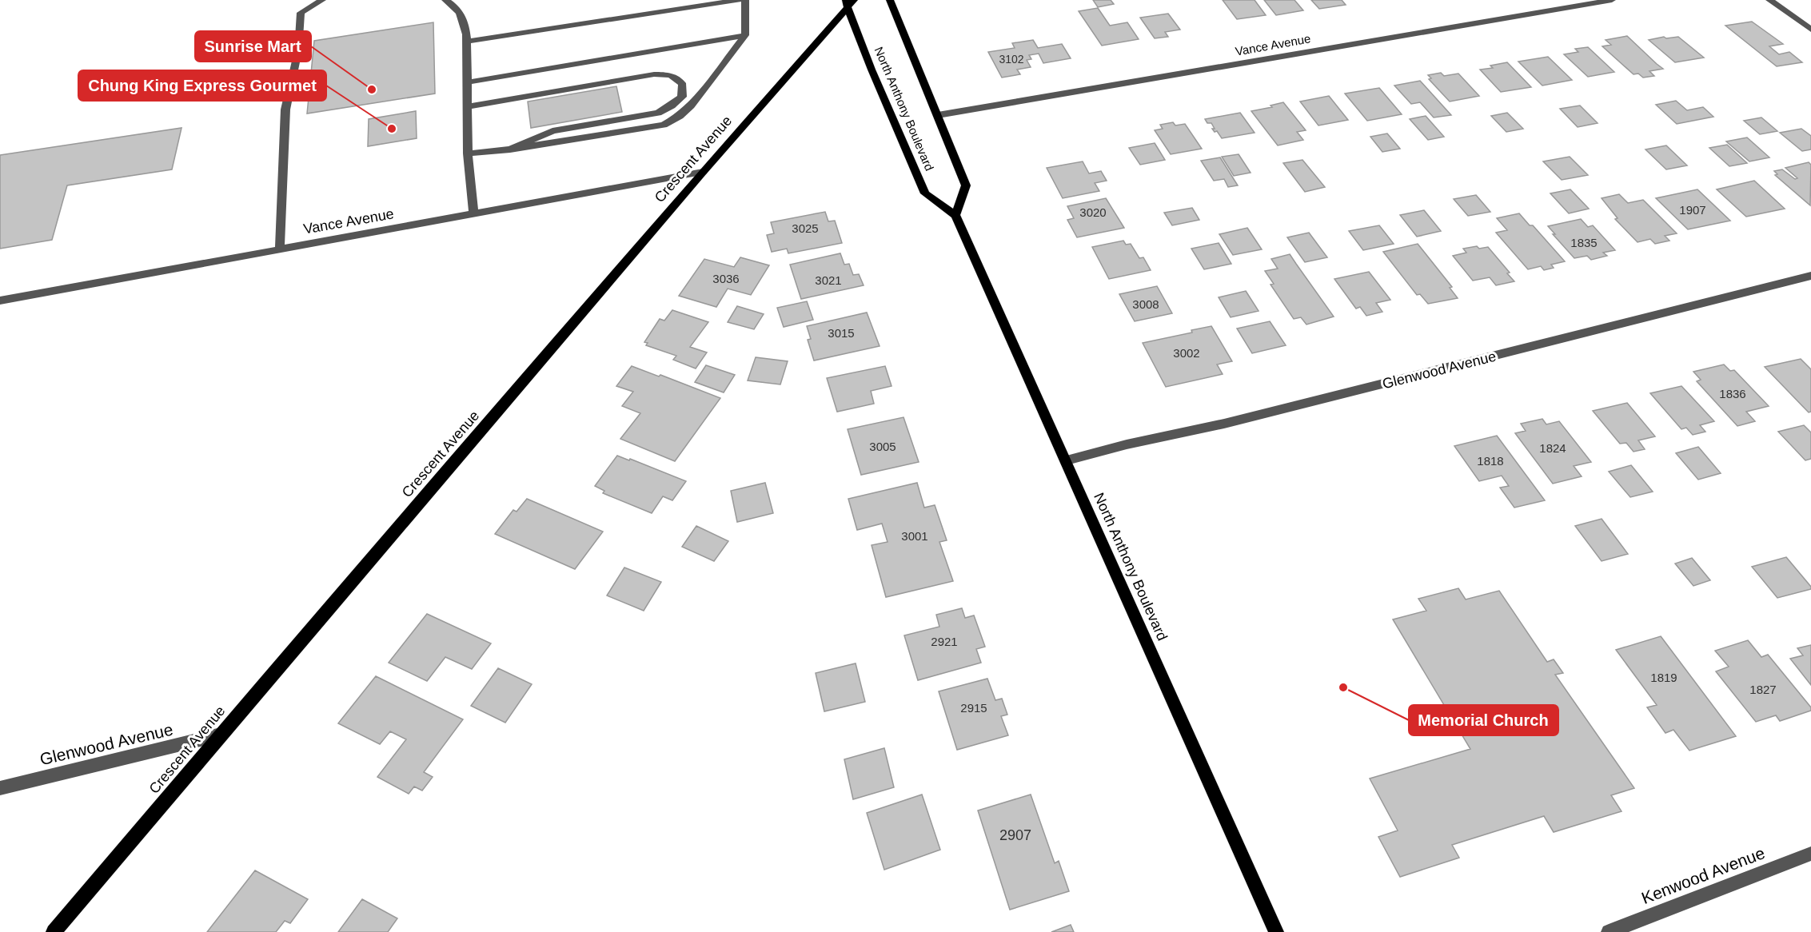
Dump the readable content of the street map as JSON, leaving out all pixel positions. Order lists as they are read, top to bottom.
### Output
{
  "streets": {
    "main road": ["North Anthony Boulevard", "Crescent Avenue"],
    "street": ["Vance Avenue", "Glenwood Avenue", "Kenwood Avenue"]
  },
  "crossings": [
    ["Vance Avenue", "North Anthony Boulevard"],
    ["Vance Avenue", "Crescent Avenue"],
    ["North Anthony Boulevard", "Crescent Avenue"],
    ["North Anthony Boulevard", "Glenwood Avenue"],
    ["Crescent Avenue", "Glenwood Avenue"]
  ],
  "places": ["Sunrise Mart", "Chung King Express Gourmet", "Memorial Church"],
  "house_numbers": [
    "3102",
    "1907",
    "3020",
    "3025",
    "1835",
    "3036",
    "3021",
    "3008",
    "3015",
    "3002",
    "1836",
    "3005",
    "1824",
    "1818",
    "3001",
    "2921",
    "1819",
    "1827",
    "2915",
    "2907"
  ]
}
